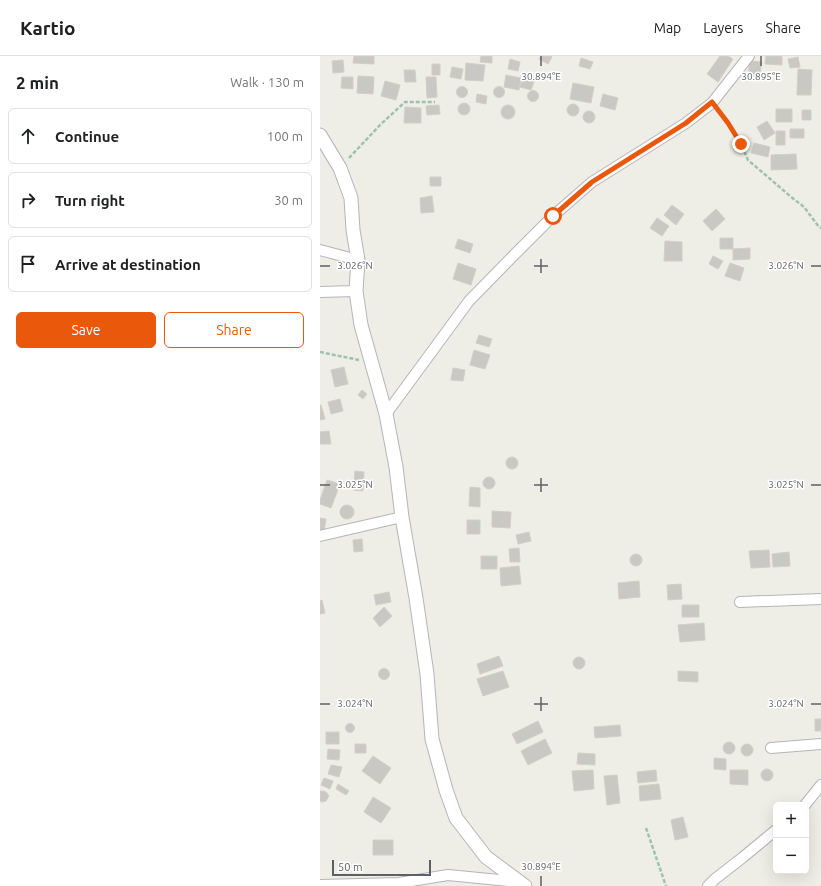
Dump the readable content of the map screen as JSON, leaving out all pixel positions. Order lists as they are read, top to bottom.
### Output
{
  "scale_bar": "50 m",
  "page": {
    "header": "Kartio",
    "nav": ["Map", "Layers", "Share"],
    "heading": ["2 min", "Walk · 130 m"],
    "list": [
      ["Continue", "100 m"],
      ["Turn right", "30 m"],
      "Arrive at destination"
    ],
    "buttons": ["Save", "Share"],
    "map_buttons": ["+", "−"],
    "scale": "50 m"
  },
  "coordinates": [
    "30.894°E",
    "30.895°E",
    "3.026°N",
    "3.025°N",
    "3.024°N"
  ]
}
